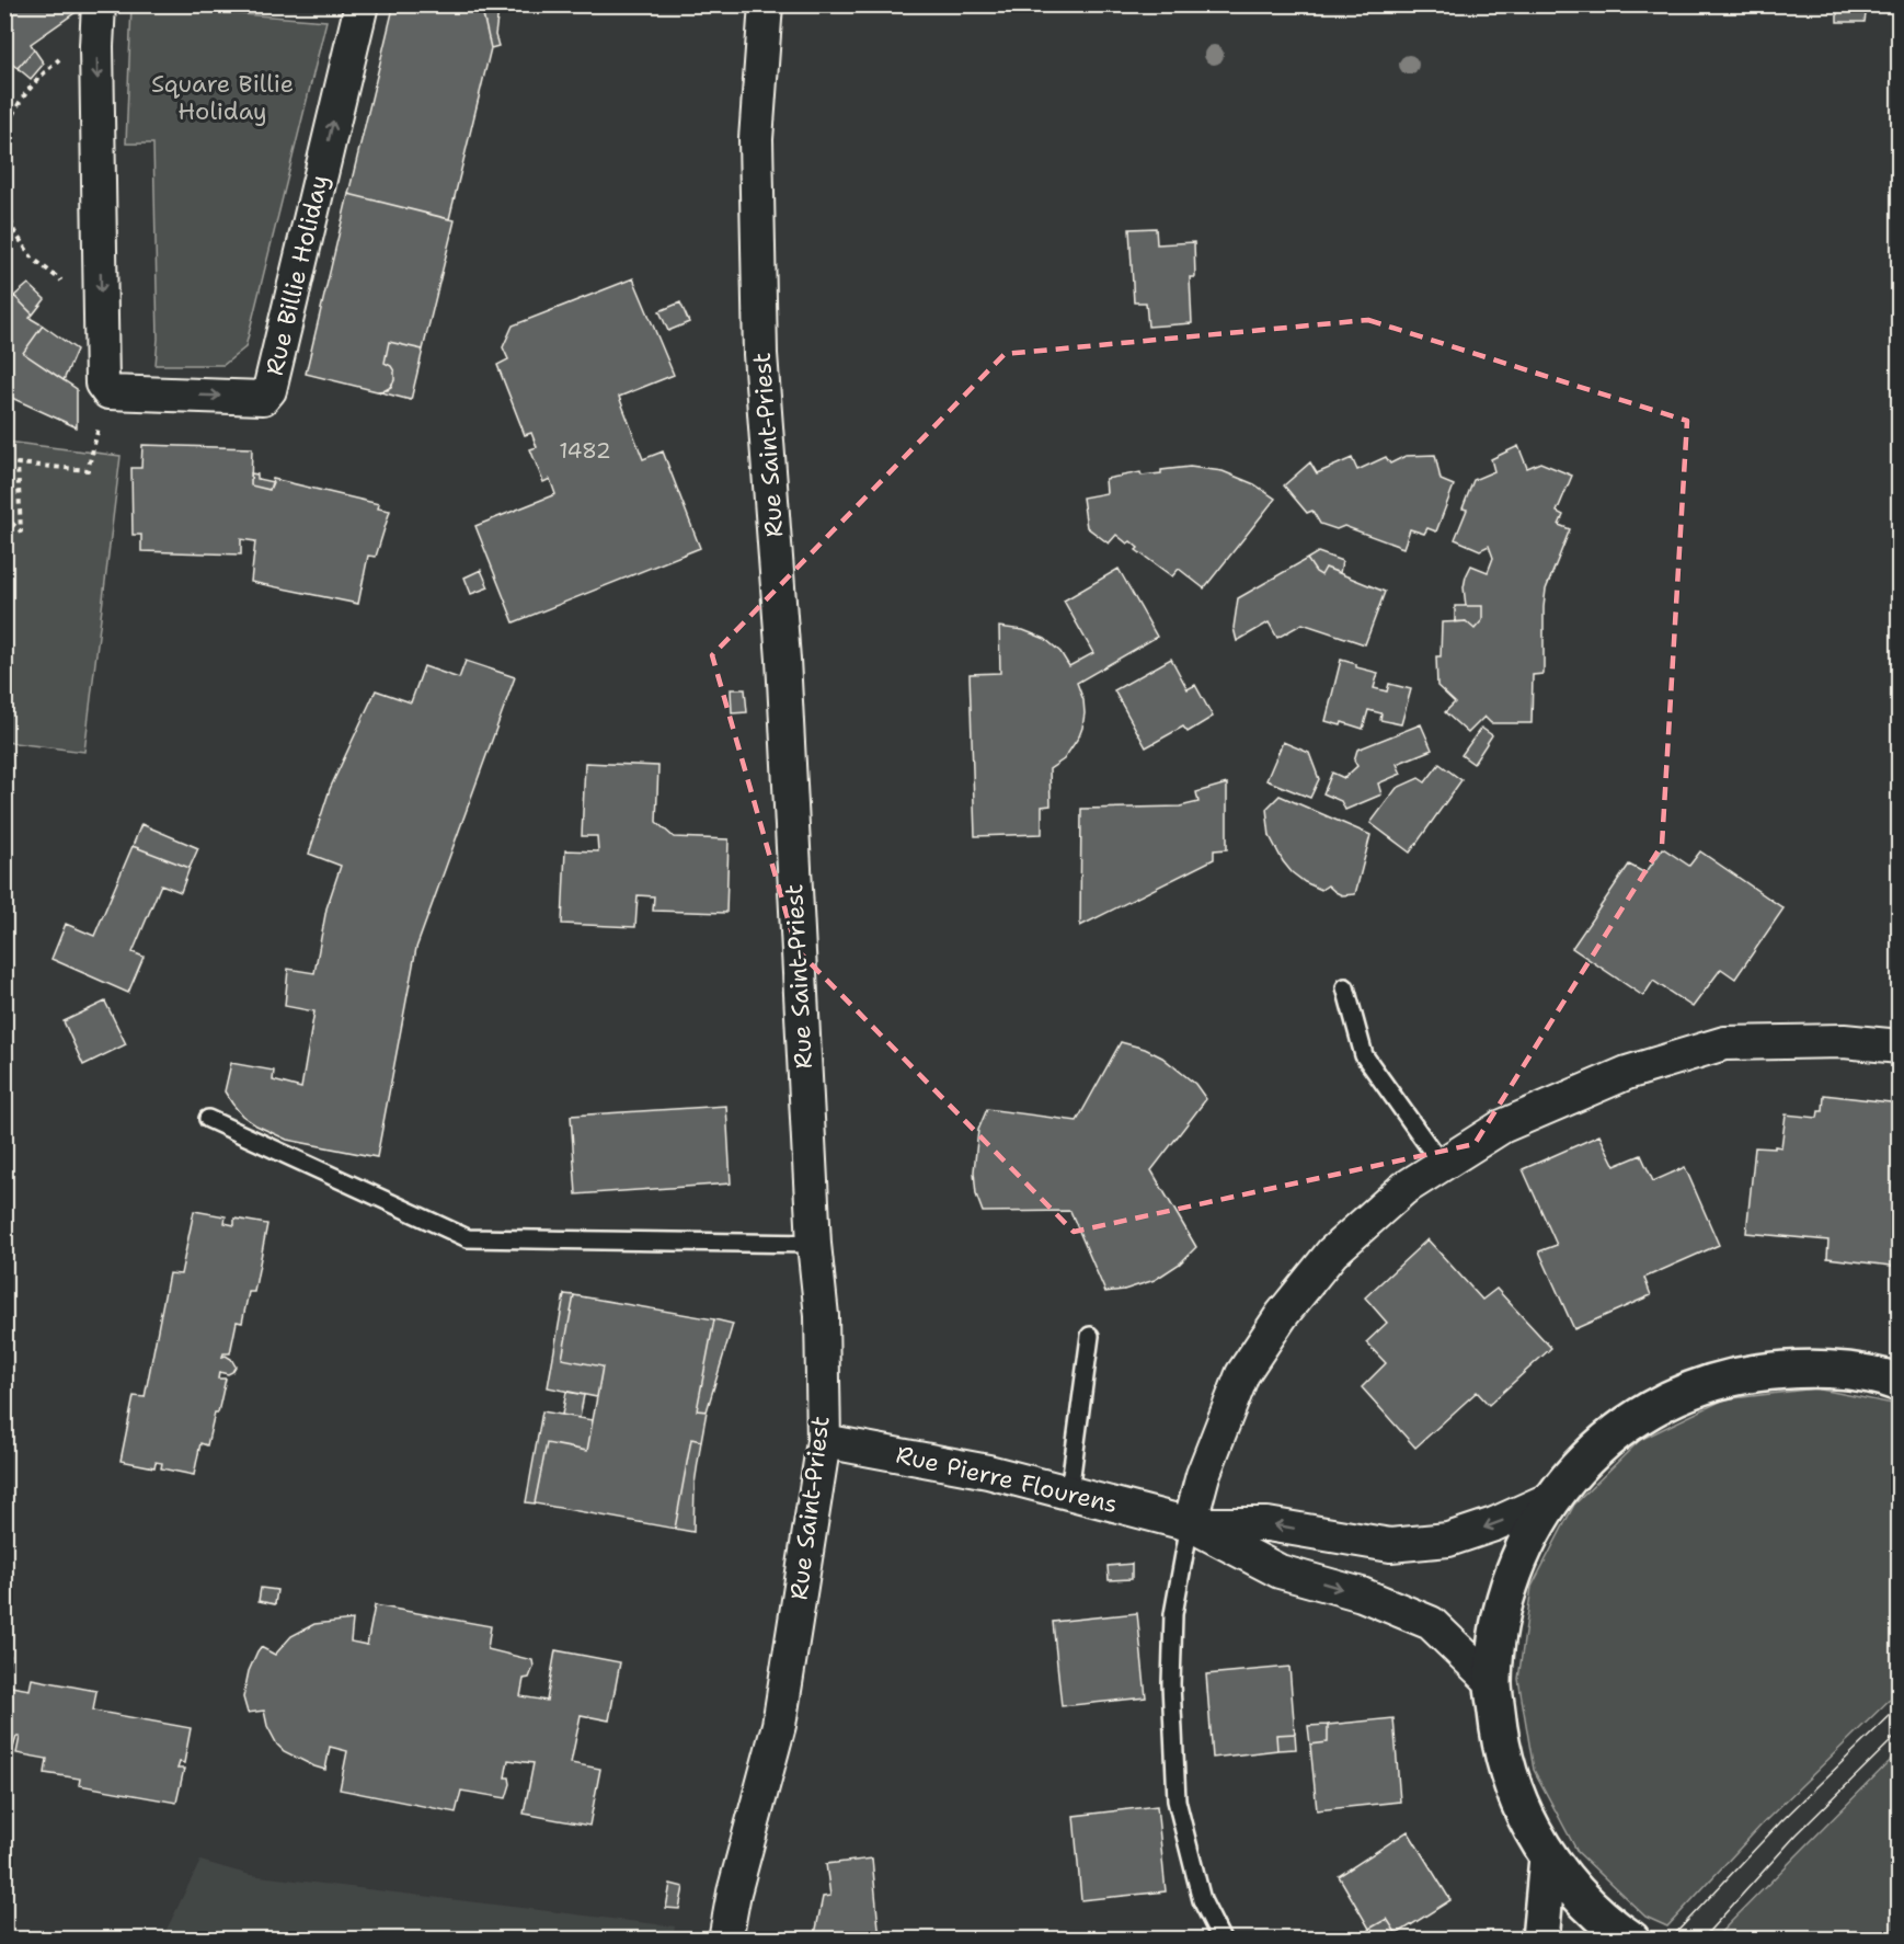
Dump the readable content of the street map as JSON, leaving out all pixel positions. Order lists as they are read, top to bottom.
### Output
{
  "streets": {
    "street": ["Rue Billie Holiday", "Rue Saint-Priest", "Rue Pierre Flourens"]
  },
  "crossings": [
    ["Rue Saint-Priest", "Rue Pierre Flourens"]
  ],
  "one_way": ["Rue Billie Holiday"],
  "parks": ["Square Billie Holiday"],
  "house_numbers": ["1482"]
}
